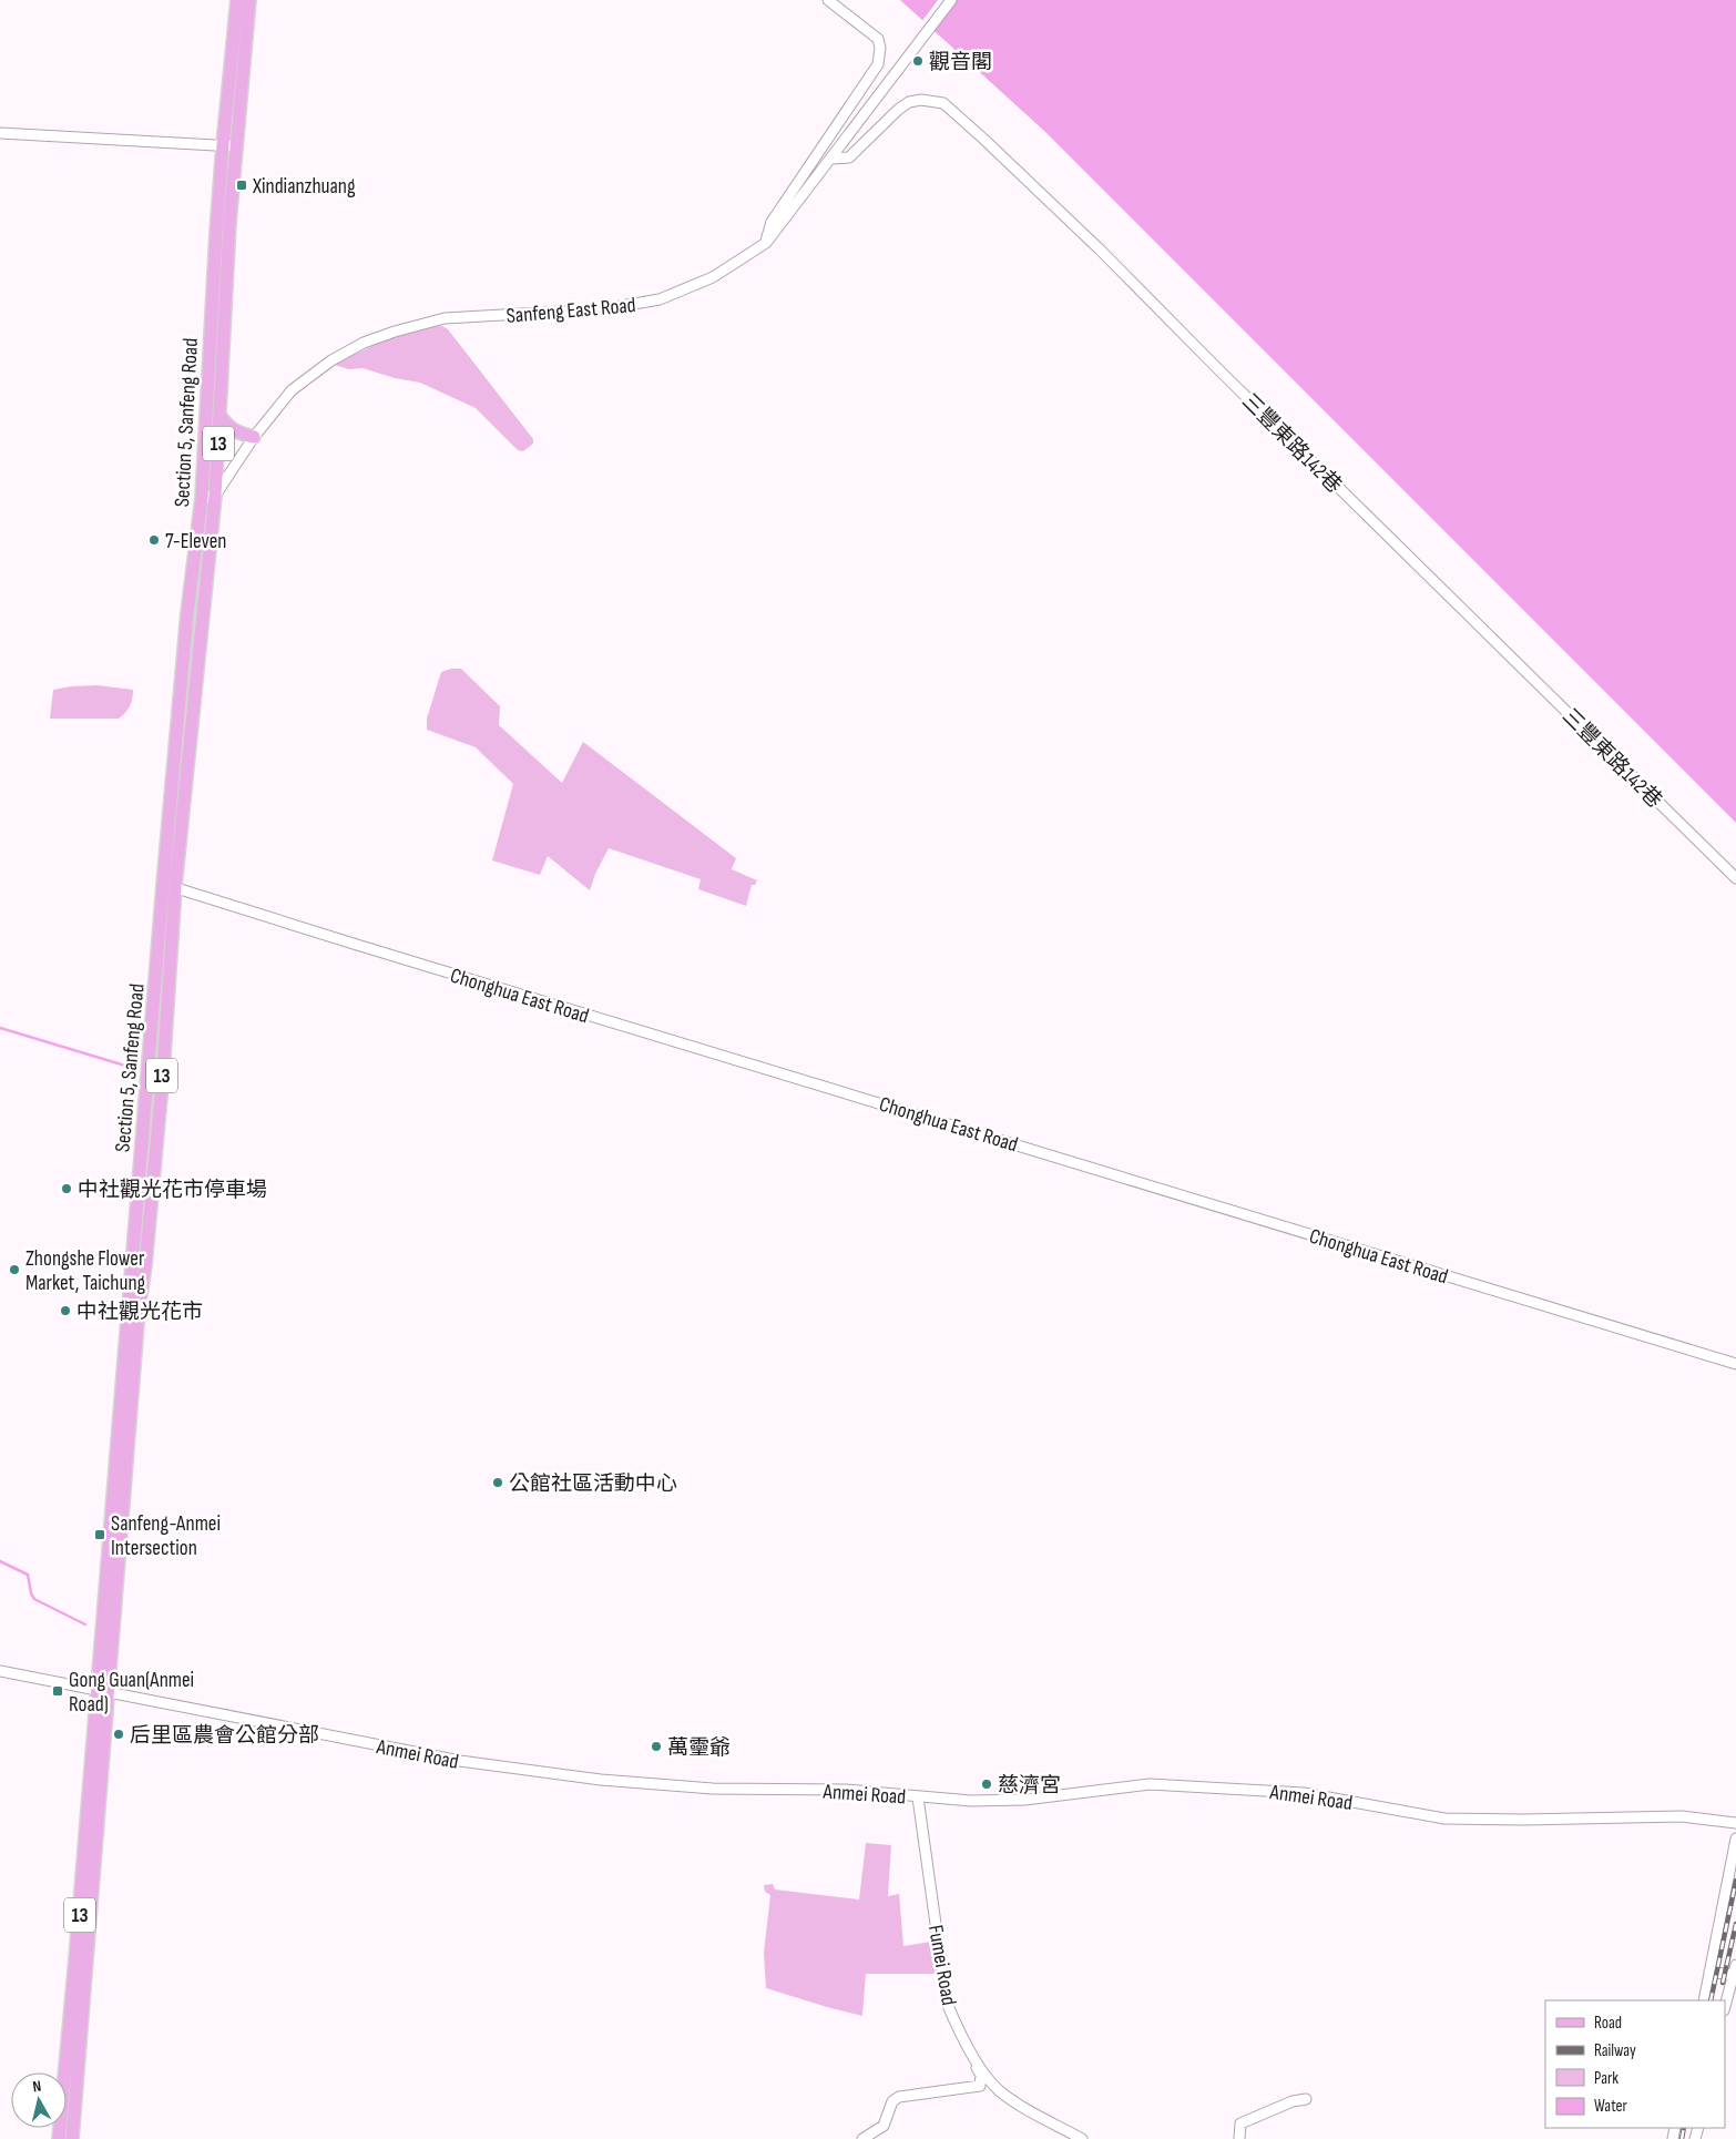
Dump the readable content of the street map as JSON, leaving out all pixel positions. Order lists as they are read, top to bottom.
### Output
{
  "streets": {
    "main road": ["Section 5, Sanfeng Road", "13"],
    "street": [
      "Sanfeng East Road",
      "三豐東路142巷",
      "Chonghua East Road",
      "Anmei Road",
      "Fumei Road"
    ]
  },
  "crossings": [
    ["Sanfeng East Road", "Section 5, Sanfeng Road"],
    ["Sanfeng East Road", "三豐東路142巷"],
    ["Section 5, Sanfeng Road", "Chonghua East Road"],
    ["Section 5, Sanfeng Road", "Anmei Road"],
    ["Anmei Road", "Fumei Road"]
  ],
  "places": {
    "other": [
      "觀音閣",
      "7-Eleven",
      "中社觀光花市停車場",
      "Zhongshe Flower Market, Taichung",
      "中社觀光花市",
      "公館社區活動中心",
      "后里區農會公館分部",
      "萬𤫊爺",
      "慈濟宮"
    ],
    "transit": ["Xindianzhuang", "Sanfeng-Anmei Intersection", "Gong Guan(Anmei Road)"]
  },
  "legend": [
    "Road",
    "Railway",
    "Park",
    "Water"
  ],
  "north": "top"
}
